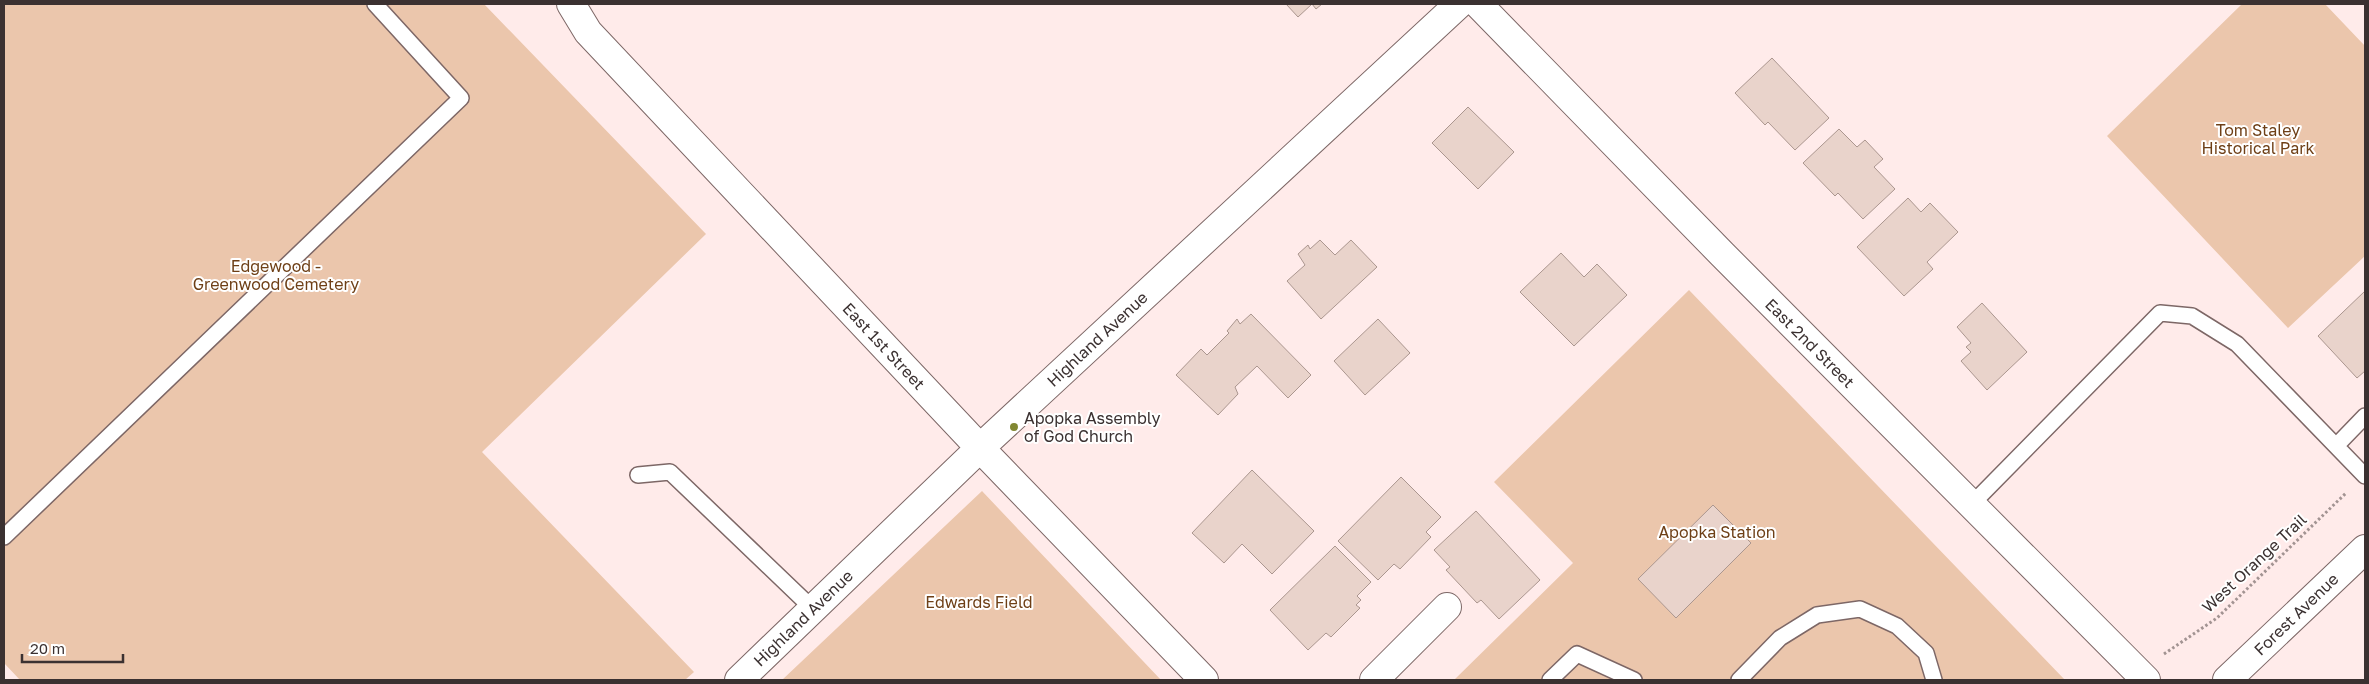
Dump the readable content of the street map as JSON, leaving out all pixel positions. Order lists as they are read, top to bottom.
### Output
{
  "streets": {
    "street": [
      "Highland Avenue",
      "East 2nd Street",
      "East 1st Street",
      "Forest Avenue"
    ],
    "path": ["West Orange Trail"]
  },
  "crossings": [
    ["Highland Avenue", "East 1st Street"],
    ["East 2nd Street", "West Orange Trail"]
  ],
  "parks": [
    "Tom Staley Historical Park",
    "Edgewood - Greenwood Cemetery",
    "Apopka Station",
    "Edwards Field"
  ],
  "places": ["Apopka Assembly of God Church"],
  "scale_bar": "20 m"
}
